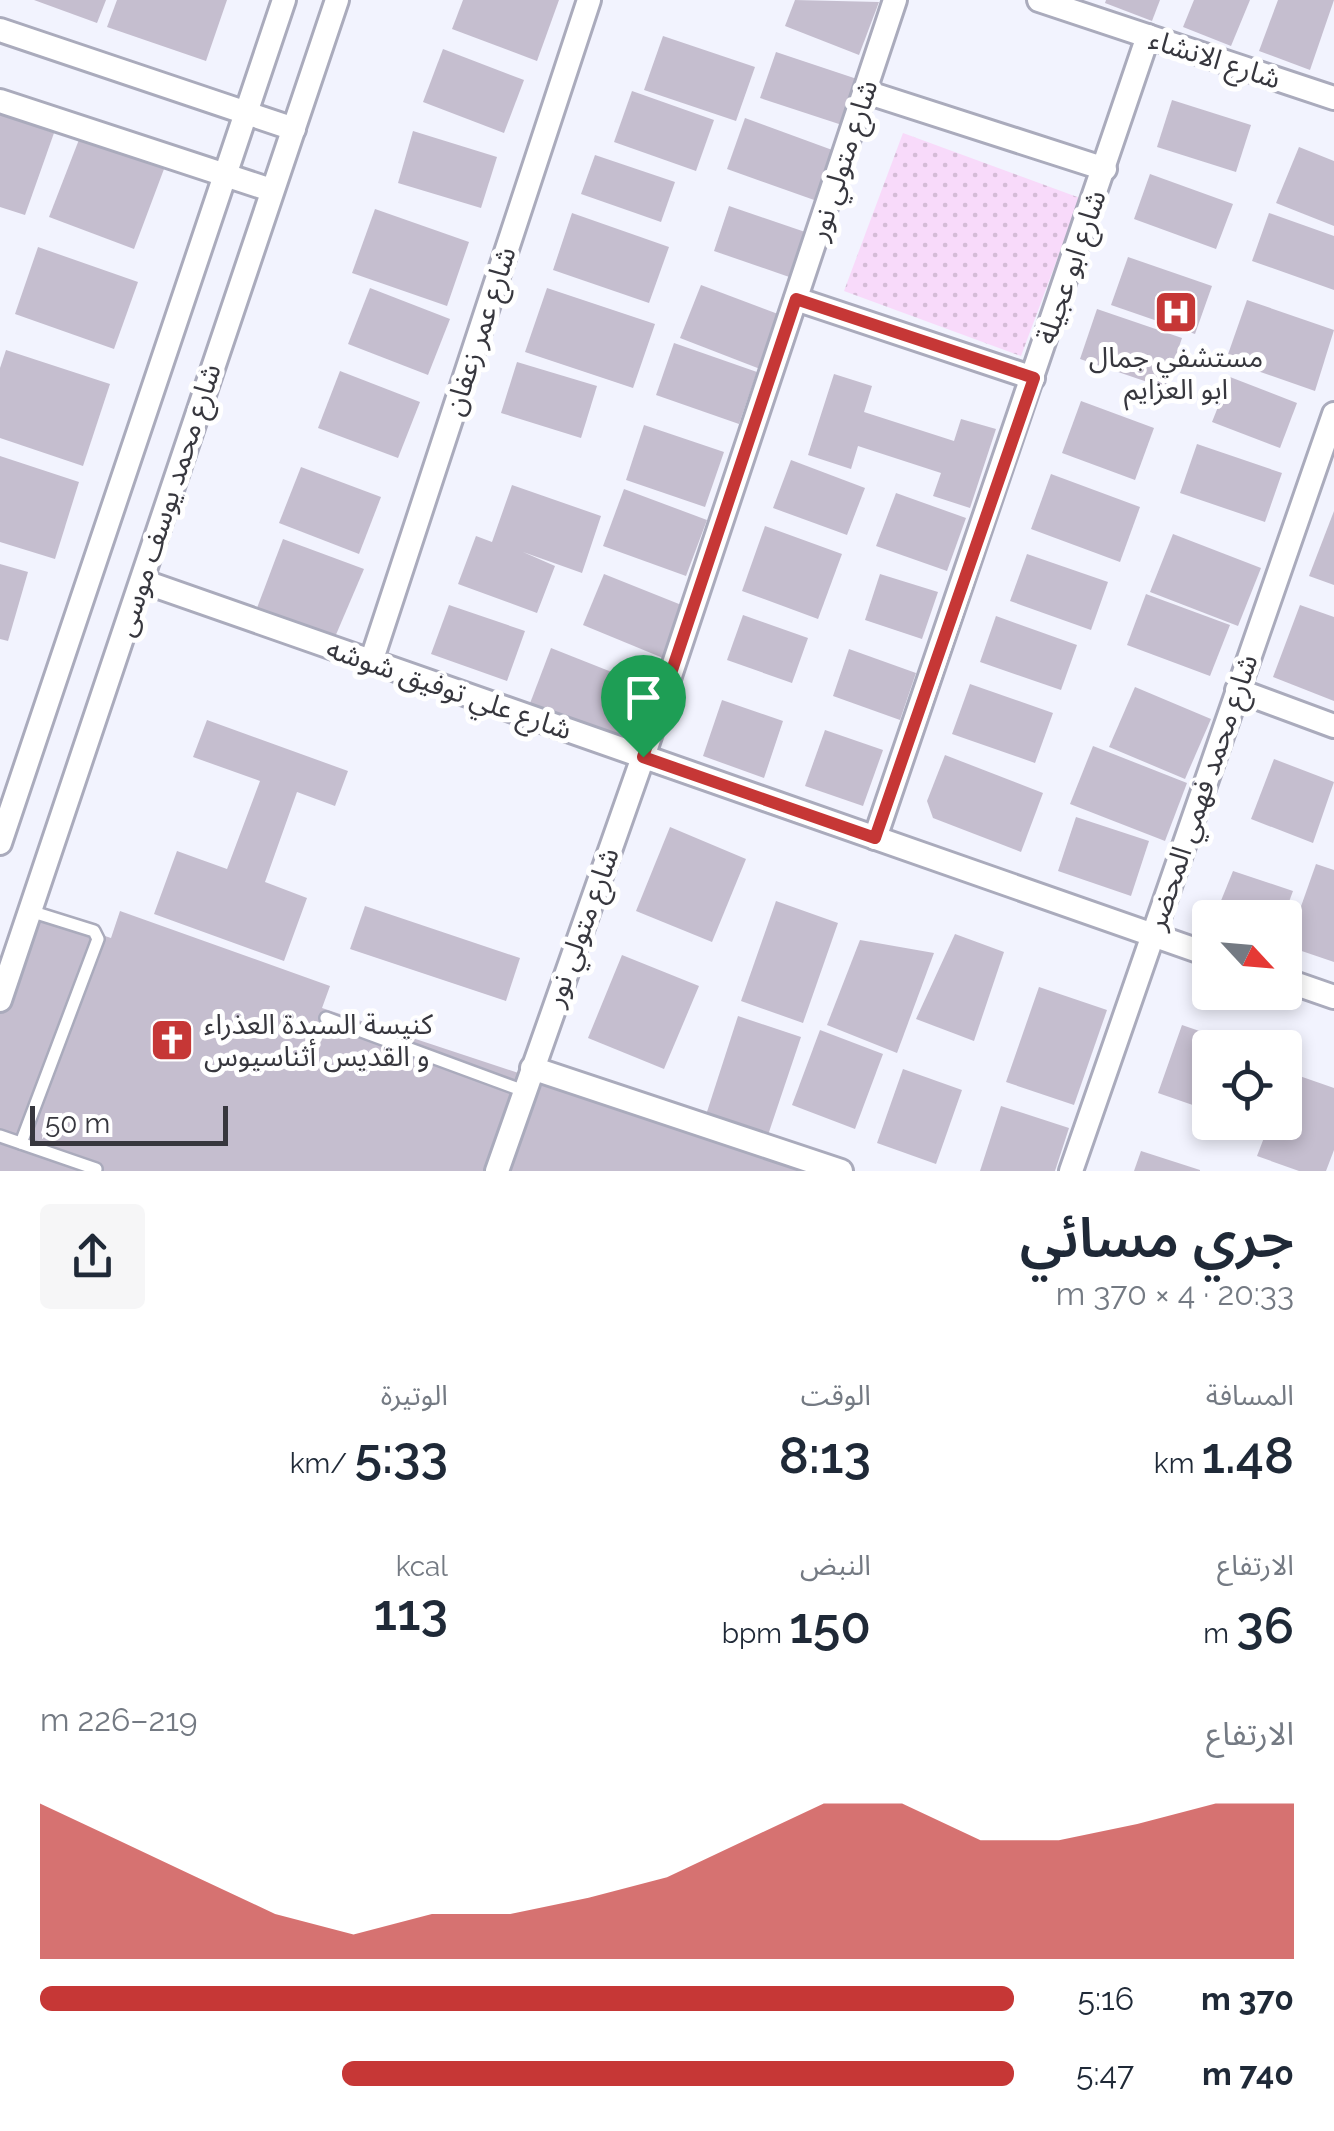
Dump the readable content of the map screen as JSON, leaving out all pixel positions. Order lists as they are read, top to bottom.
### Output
{
  "streets": {
    "street": [
      "شارع الانشاء",
      "شارع متولي نور",
      "شارع ابو عجيلة",
      "شارع عمر زعفان",
      "شارع محمد يوسف موسى",
      "شارع علي توفيق شوشه",
      "شارع محمد فهمي المحضر"
    ]
  },
  "crossings": [
    ["شارع الانشاء", "شارع ابو عجيلة"],
    ["شارع متولي نور", "شارع علي توفيق شوشه"],
    ["شارع ابو عجيلة", "شارع علي توفيق شوشه"],
    ["شارع عمر زعفان", "شارع علي توفيق شوشه"],
    ["شارع محمد يوسف موسى", "شارع علي توفيق شوشه"],
    ["شارع علي توفيق شوشه", "شارع محمد فهمي المحضر"]
  ],
  "places": {
    "hospital": ["مستشفي جمال ابو العزايم"],
    "church": ["كنيسة السيدة العذراء و القديس أثناسيوس"]
  },
  "scale_bar": "50 m",
  "north": "bottom right",
  "page": {
    "scale": "50 m",
    "heading": ["جري مسائي", "20:33 · 4 × 370 m"],
    "stats": [
      ["المسافة", "1.48 km"],
      ["الوقت", "8:13"],
      ["الوتيرة", "5:33 /km"],
      ["الارتفاع", "36 m"],
      ["النبض", "150 bpm"],
      ["kcal", "113"]
    ],
    "chart": ["الارتفاع", "219–226 m"],
    "list": [
      {
        "name": "370 m",
        "note": "5:16"
      },
      {
        "name": "740 m",
        "note": "5:47"
      }
    ]
  }
}
